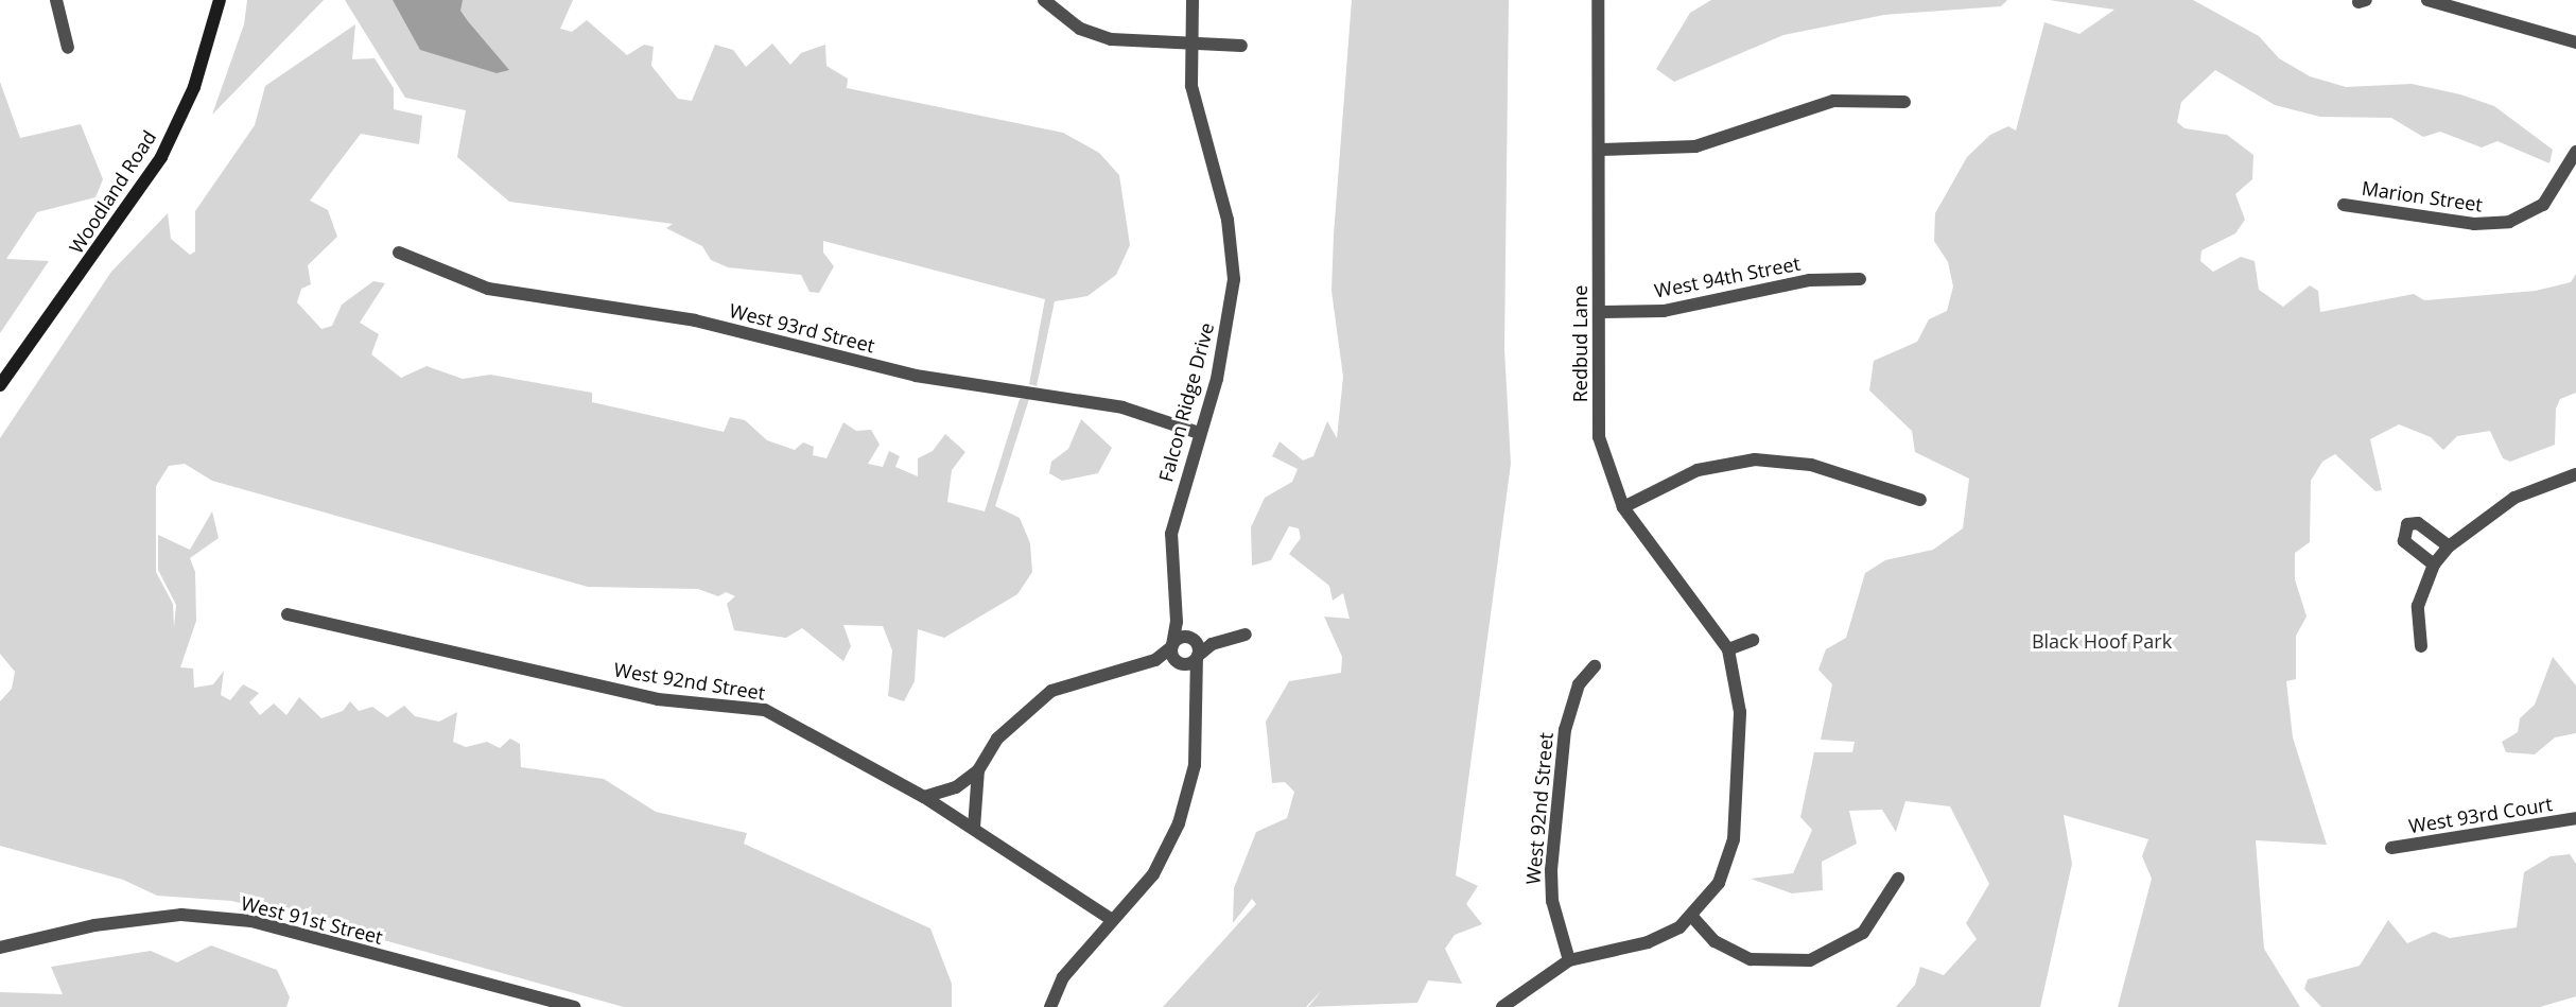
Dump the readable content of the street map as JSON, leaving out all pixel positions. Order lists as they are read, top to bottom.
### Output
{
  "streets": {
    "main road": ["Woodland Road"],
    "street": [
      "Marion Street",
      "West 94th Street",
      "West 93rd Street",
      "Redbud Lane",
      "Falcon Ridge Drive",
      "West 92nd Street",
      "West 93rd Court",
      "West 91st Street"
    ]
  },
  "crossings": [
    ["West 94th Street", "Redbud Lane"],
    ["West 93rd Street", "Falcon Ridge Drive"],
    ["Redbud Lane", "West 92nd Street"]
  ],
  "parks": ["Black Hoof Park"]
}
